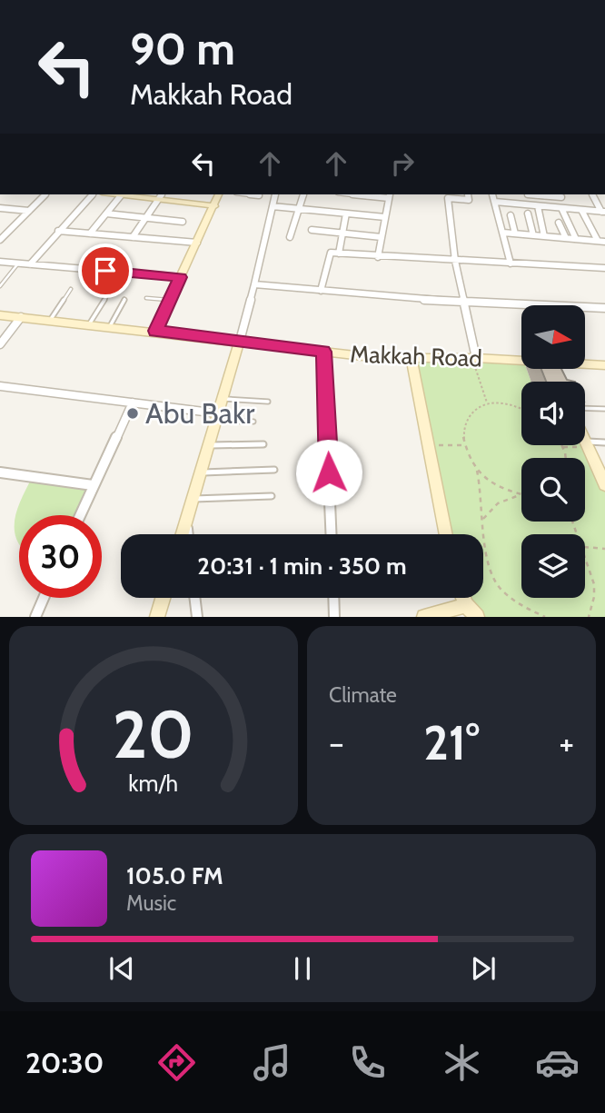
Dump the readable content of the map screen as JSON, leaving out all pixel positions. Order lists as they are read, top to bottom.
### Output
{
  "streets": {
    "street": ["Makkah Road"]
  },
  "places": ["Abu Bakr"],
  "north": "right",
  "page": {
    "turn": ["90 m", "Makkah Road"],
    "limit": "30",
    "trip": "20:31 · 1 min · 350 m",
    "tile": "Climate",
    "heat": ["−", "21°", "+"],
    "song": ["105.0 FM", "Music"],
    "tabs": "20:30",
    "gauge": ["20", "km/h"]
  }
}
